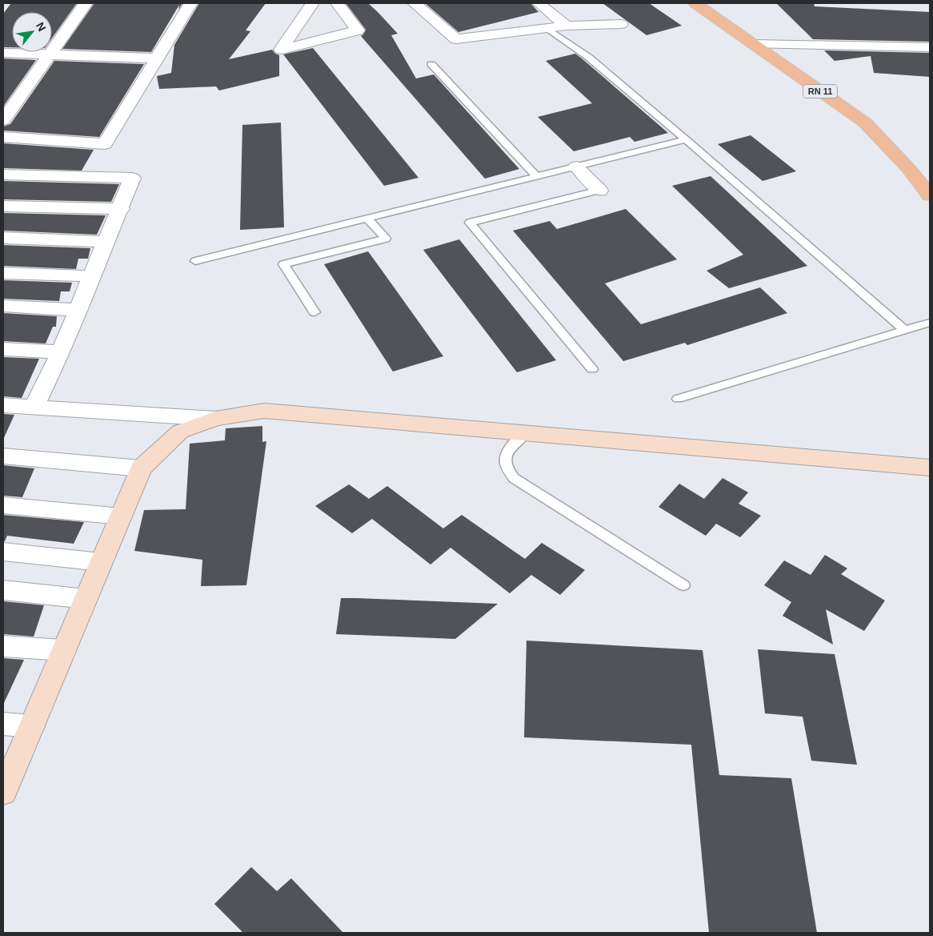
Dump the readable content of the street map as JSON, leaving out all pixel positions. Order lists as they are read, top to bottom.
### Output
{
  "streets": {
    "main road": ["RN 11"]
  },
  "north": "top right"
}
